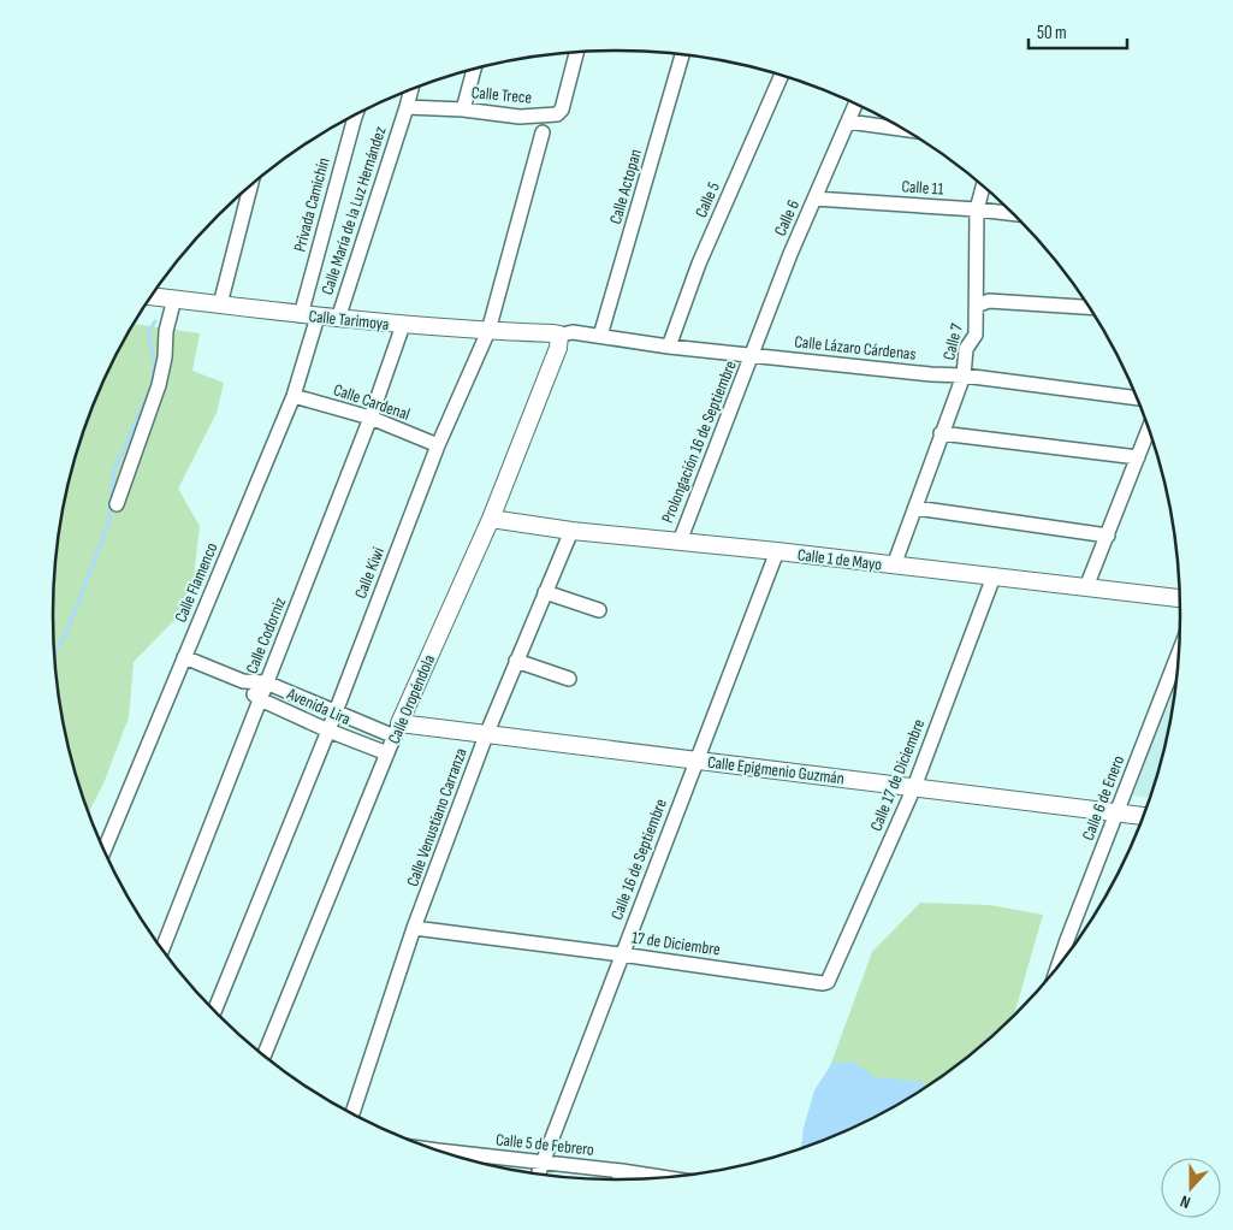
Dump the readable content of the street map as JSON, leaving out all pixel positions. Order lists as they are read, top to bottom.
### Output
{
  "streets": {
    "street": [
      "Calle Trece",
      "Calle Actopan",
      "Calle 11",
      "Calle 5",
      "Privada Camichín",
      "Calle María de la Luz Hernández",
      "Calle 6",
      "Calle Tarimoya",
      "Calle 7",
      "Calle Lázaro Cárdenas",
      "Calle Cardenal",
      "Prolongación 16 de Septiembre",
      "Calle 1 de Mayo",
      "Calle Kiwi",
      "Calle Flamenco",
      "Calle Codorniz",
      "Calle Oropéndola",
      "Avenida Lira",
      "Calle Epigmenio Guzmán",
      "Calle 17 de Diciembre",
      "Calle 6 de Enero",
      "Calle Venustiano Carranza",
      "Calle 16 de Septiembre",
      "17 de Diciembre",
      "Calle 5 de Febrero"
    ]
  },
  "crossings": [
    ["Calle Trece", "Calle María de la Luz Hernández"],
    ["Calle Actopan", "Calle Lázaro Cárdenas"],
    ["Calle 11", "Calle 6"],
    ["Calle 11", "Calle 7"],
    ["Calle 5", "Calle Lázaro Cárdenas"],
    ["Privada Camichín", "Calle Tarimoya"],
    ["Calle María de la Luz Hernández", "Calle Tarimoya"],
    ["Calle 6", "Calle Lázaro Cárdenas"],
    ["Calle 6", "Prolongación 16 de Septiembre"],
    ["Calle Tarimoya", "Calle Lázaro Cárdenas"],
    ["Calle Tarimoya", "Calle Kiwi"],
    ["Calle Tarimoya", "Calle Flamenco"],
    ["Calle Tarimoya", "Calle Codorniz"],
    ["Calle Tarimoya", "Calle Oropéndola"],
    ["Calle 7", "Calle Lázaro Cárdenas"],
    ["Calle 7", "Calle 1 de Mayo"],
    ["Calle Lázaro Cárdenas", "Prolongación 16 de Septiembre"],
    ["Calle Lázaro Cárdenas", "Calle Oropéndola"],
    ["Calle Cardenal", "Calle Kiwi"],
    ["Calle Cardenal", "Calle Flamenco"],
    ["Calle Cardenal", "Calle Codorniz"],
    ["Prolongación 16 de Septiembre", "Calle 1 de Mayo"],
    ["Calle 1 de Mayo", "Calle Oropéndola"],
    ["Calle 1 de Mayo", "Calle 17 de Diciembre"],
    ["Calle 1 de Mayo", "Calle Venustiano Carranza"],
    ["Calle 1 de Mayo", "Calle 16 de Septiembre"],
    ["Calle Kiwi", "Avenida Lira"],
    ["Calle Flamenco", "Avenida Lira"],
    ["Calle Codorniz", "Avenida Lira"],
    ["Calle Oropéndola", "Avenida Lira"],
    ["Calle Oropéndola", "Calle Epigmenio Guzmán"],
    ["Avenida Lira", "Calle Epigmenio Guzmán"],
    ["Calle Epigmenio Guzmán", "Calle 17 de Diciembre"],
    ["Calle Epigmenio Guzmán", "Calle 6 de Enero"],
    ["Calle Epigmenio Guzmán", "Calle Venustiano Carranza"],
    ["Calle Epigmenio Guzmán", "Calle 16 de Septiembre"],
    ["Calle 17 de Diciembre", "17 de Diciembre"],
    ["Calle Venustiano Carranza", "17 de Diciembre"],
    ["Calle 16 de Septiembre", "17 de Diciembre"],
    ["Calle 16 de Septiembre", "Calle 5 de Febrero"]
  ],
  "scale_bar": "50 m",
  "north": "bottom"
}
